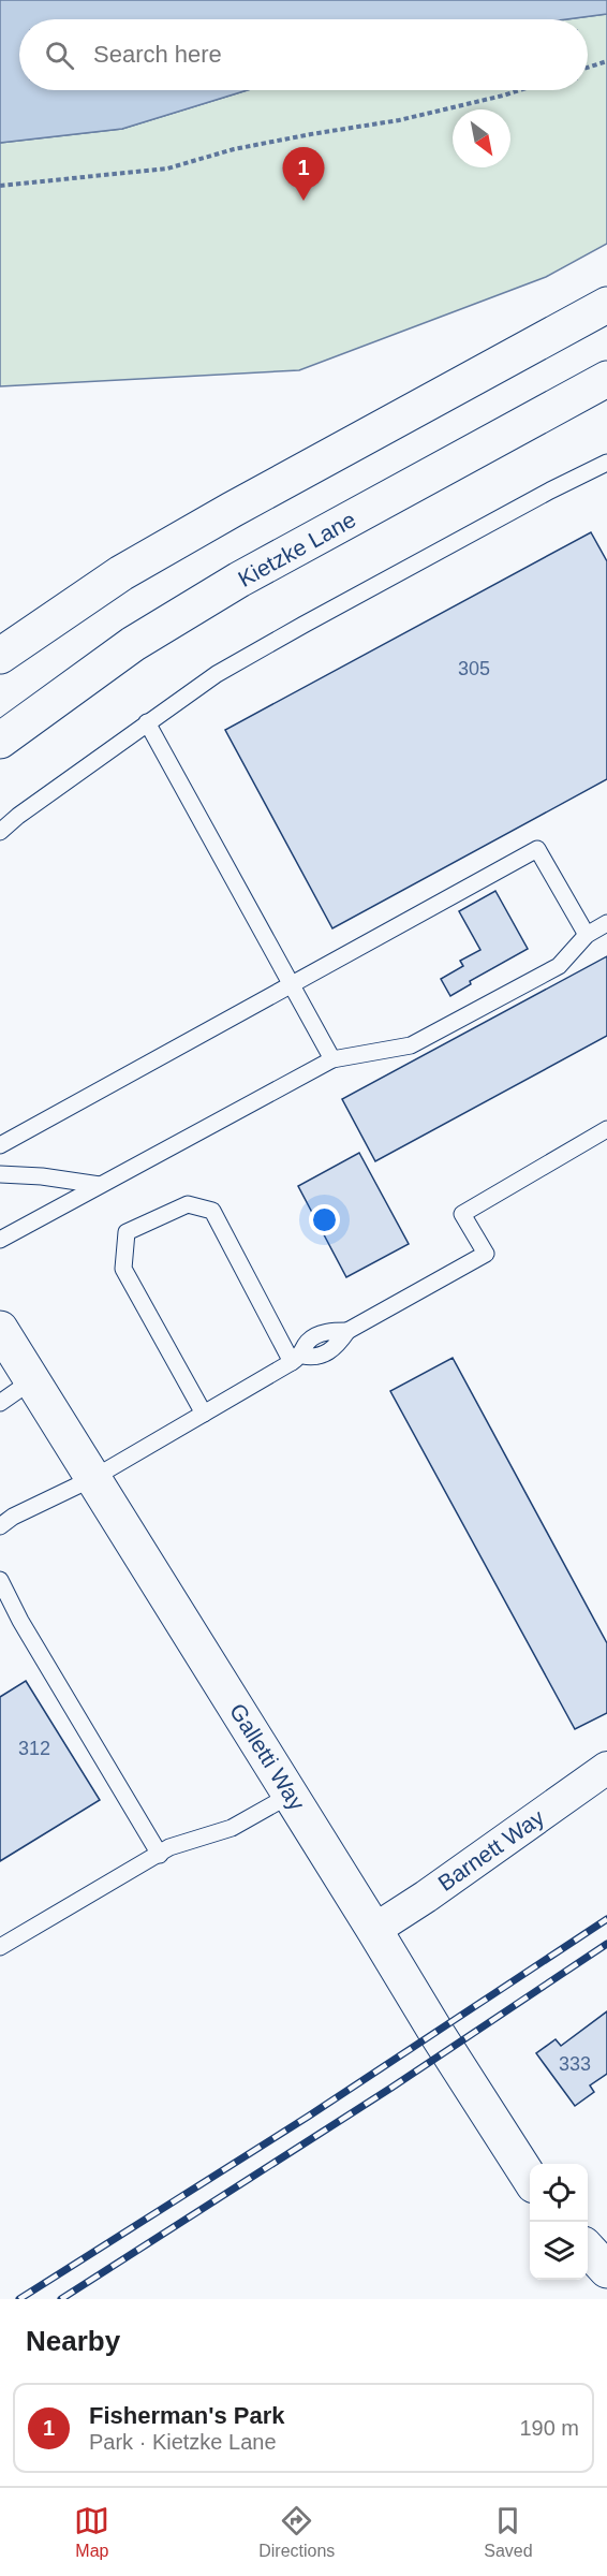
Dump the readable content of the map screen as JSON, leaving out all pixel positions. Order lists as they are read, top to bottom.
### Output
{
  "streets": {
    "main road": ["Kietzke Lane", "Galletti Way"],
    "street": ["Barnett Way"]
  },
  "crossings": [
    ["Galletti Way", "Barnett Way"]
  ],
  "house_numbers": ["305", "312", "333"],
  "north": "bottom right",
  "page": {
    "search": "Search here",
    "pins": "1",
    "heading": "Nearby",
    "list": [
      {
        "mark": "1",
        "name": "Fisherman's Park",
        "note": "Park · Kietzke Lane",
        "value": "190 m"
      }
    ],
    "nav": ["Map", "Directions", "Saved"]
  }
}
